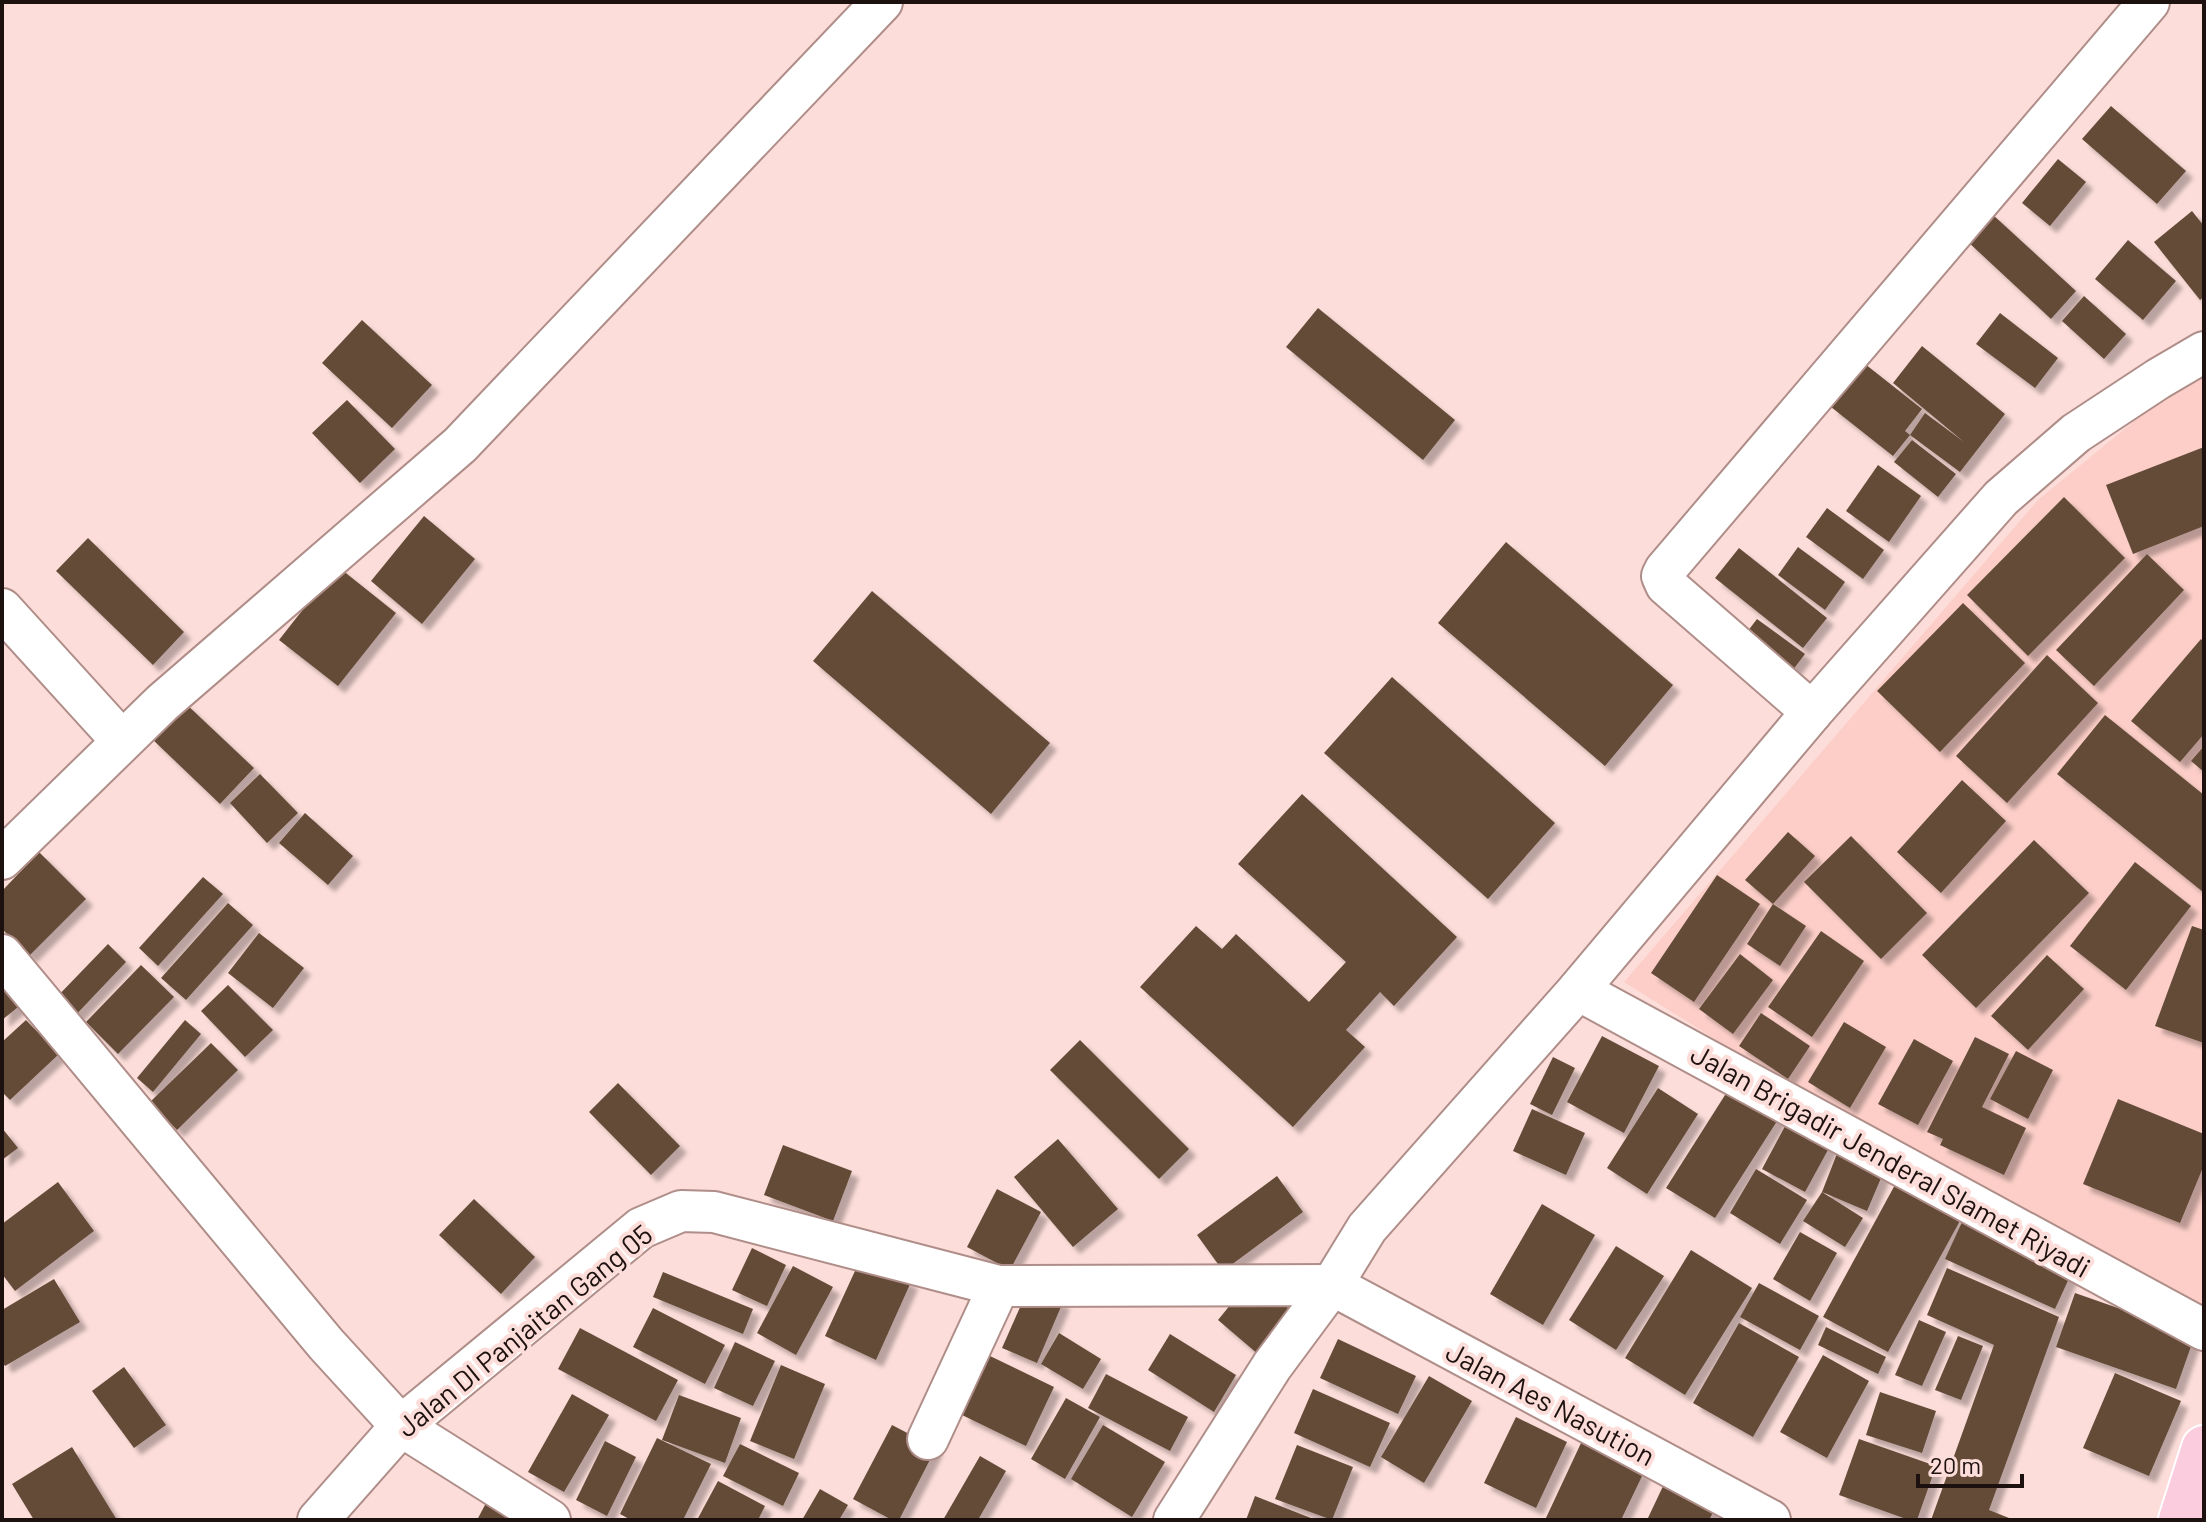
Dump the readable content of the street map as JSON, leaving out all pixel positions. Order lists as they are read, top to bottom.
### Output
{
  "streets": {
    "street": ["Jalan Brigadir Jenderal Slamet Riyadi", "Jalan DI Panjaitan Gang 05", "Jalan Aes Nasution"]
  },
  "crossings": [
    ["Jalan DI Panjaitan Gang 05", "Jalan Aes Nasution"]
  ],
  "scale_bar": "20 m"
}
